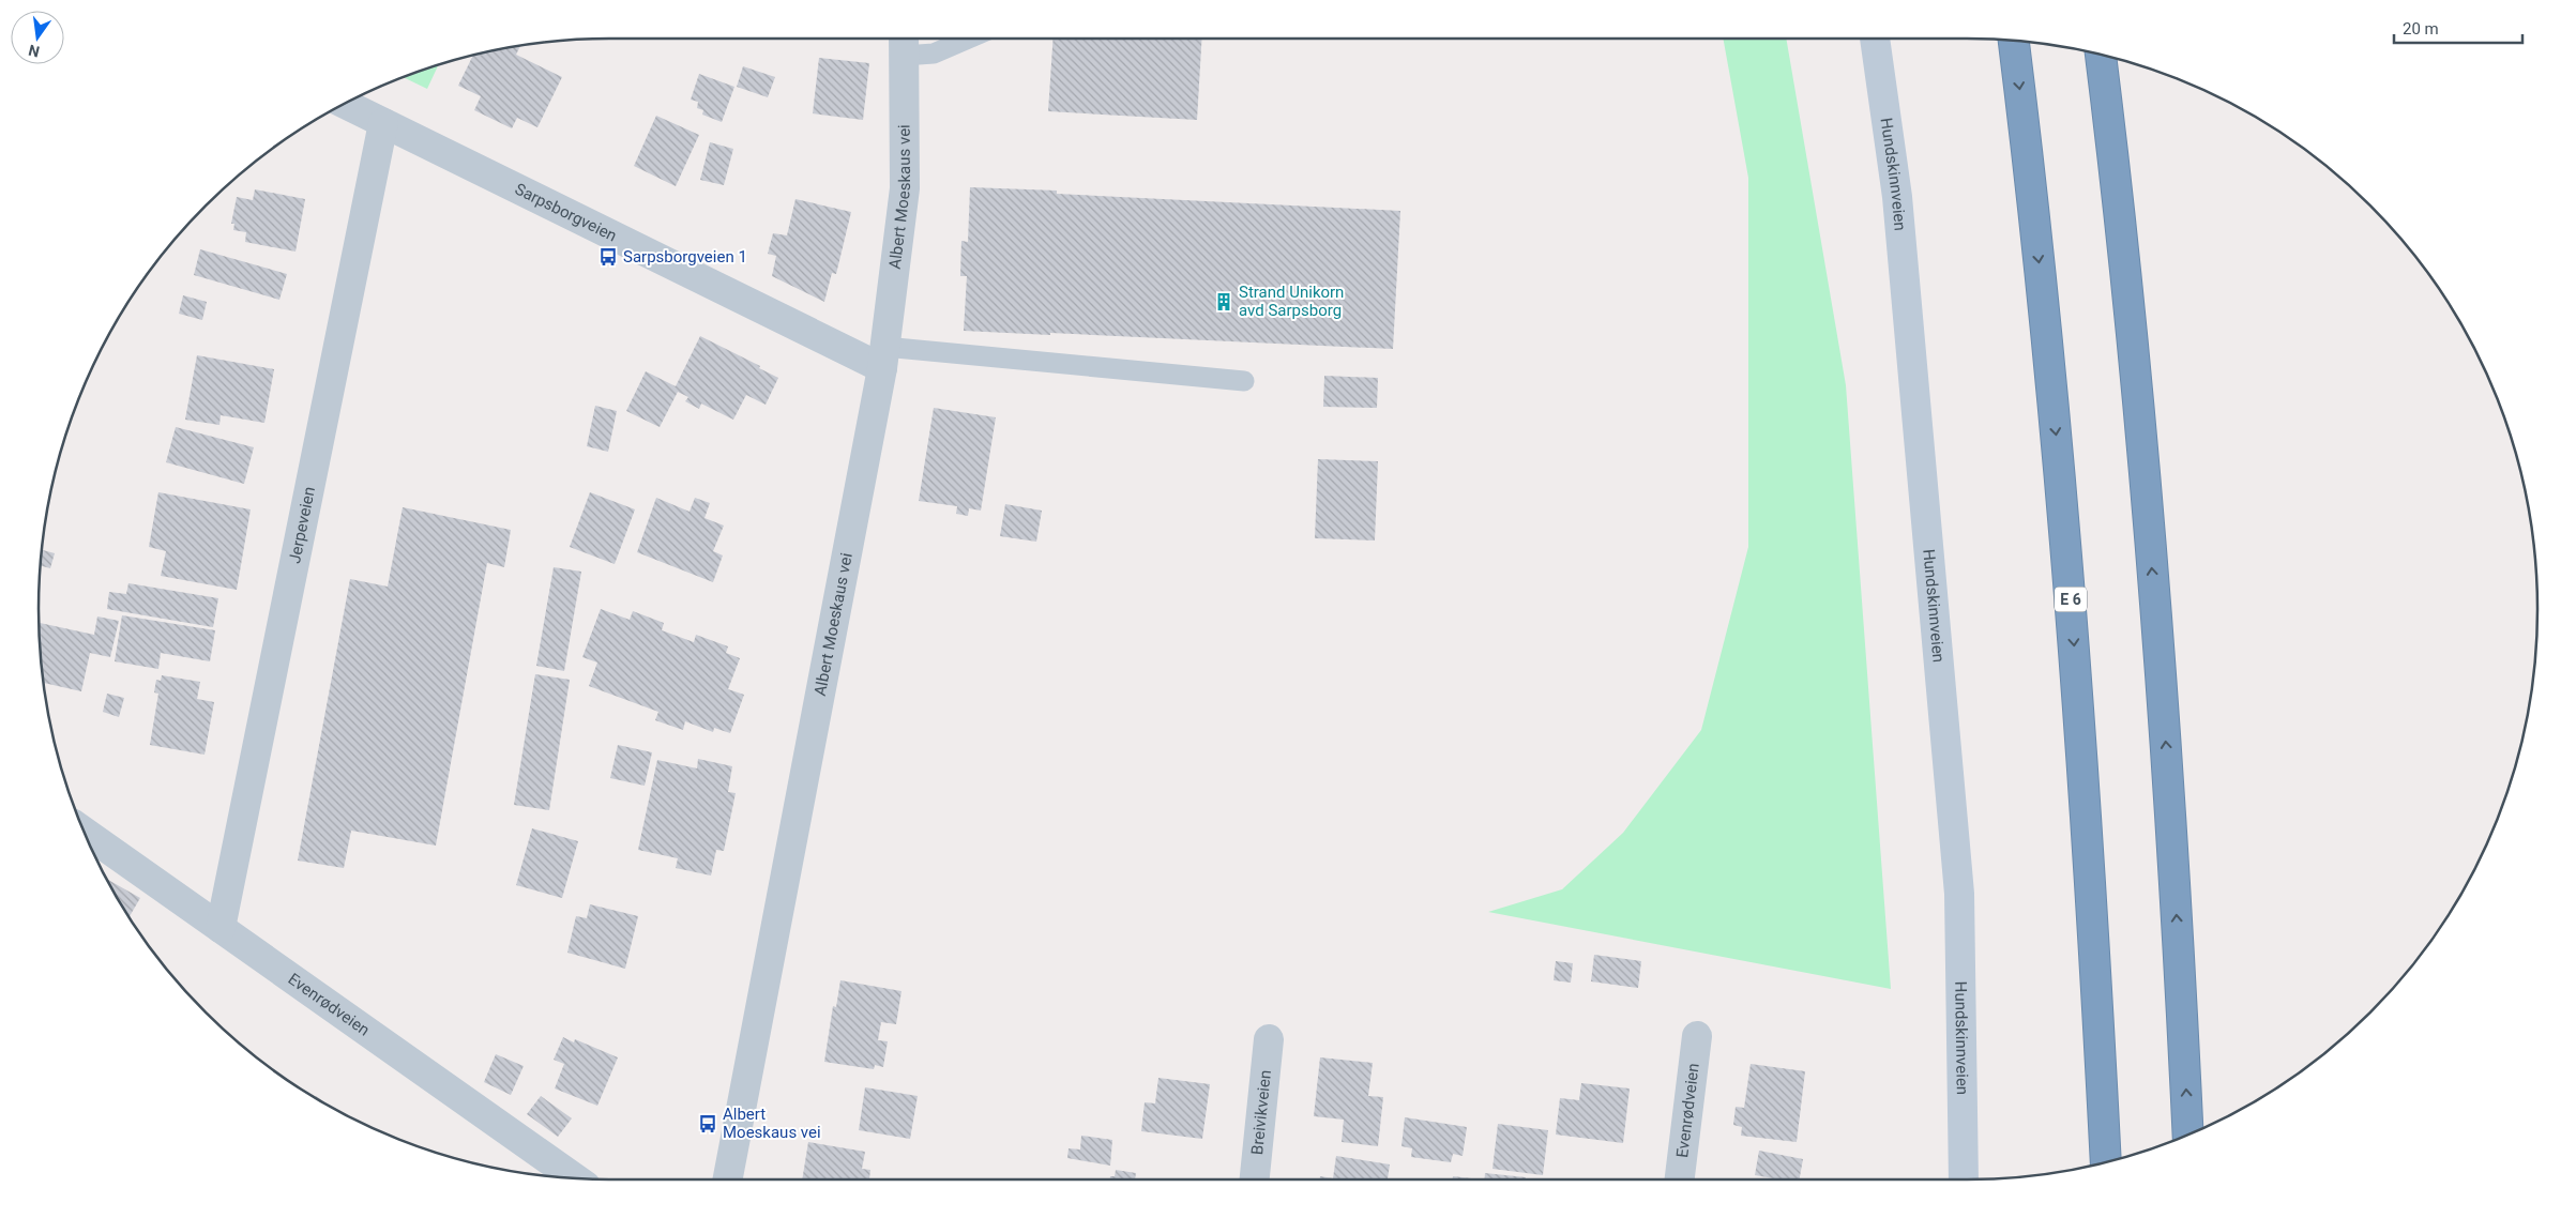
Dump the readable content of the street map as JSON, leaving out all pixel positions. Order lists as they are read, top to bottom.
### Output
{
  "streets": {
    "highway": ["E 6"],
    "street": [
      "Hundskinnveien",
      "Albert Moeskaus vei",
      "Sarpsborgveien",
      "Jerpeveien",
      "Evenrødveien",
      "Breivikveien"
    ]
  },
  "crossings": [
    ["Albert Moeskaus vei", "Sarpsborgveien"],
    ["Sarpsborgveien", "Jerpeveien"],
    ["Jerpeveien", "Evenrødveien"]
  ],
  "places": {
    "bus stop": ["Sarpsborgveien 1", "Albert Moeskaus vei"],
    "building": ["Strand Unikorn avd Sarpsborg"]
  },
  "scale_bar": "20 m",
  "north": "bottom"
}
